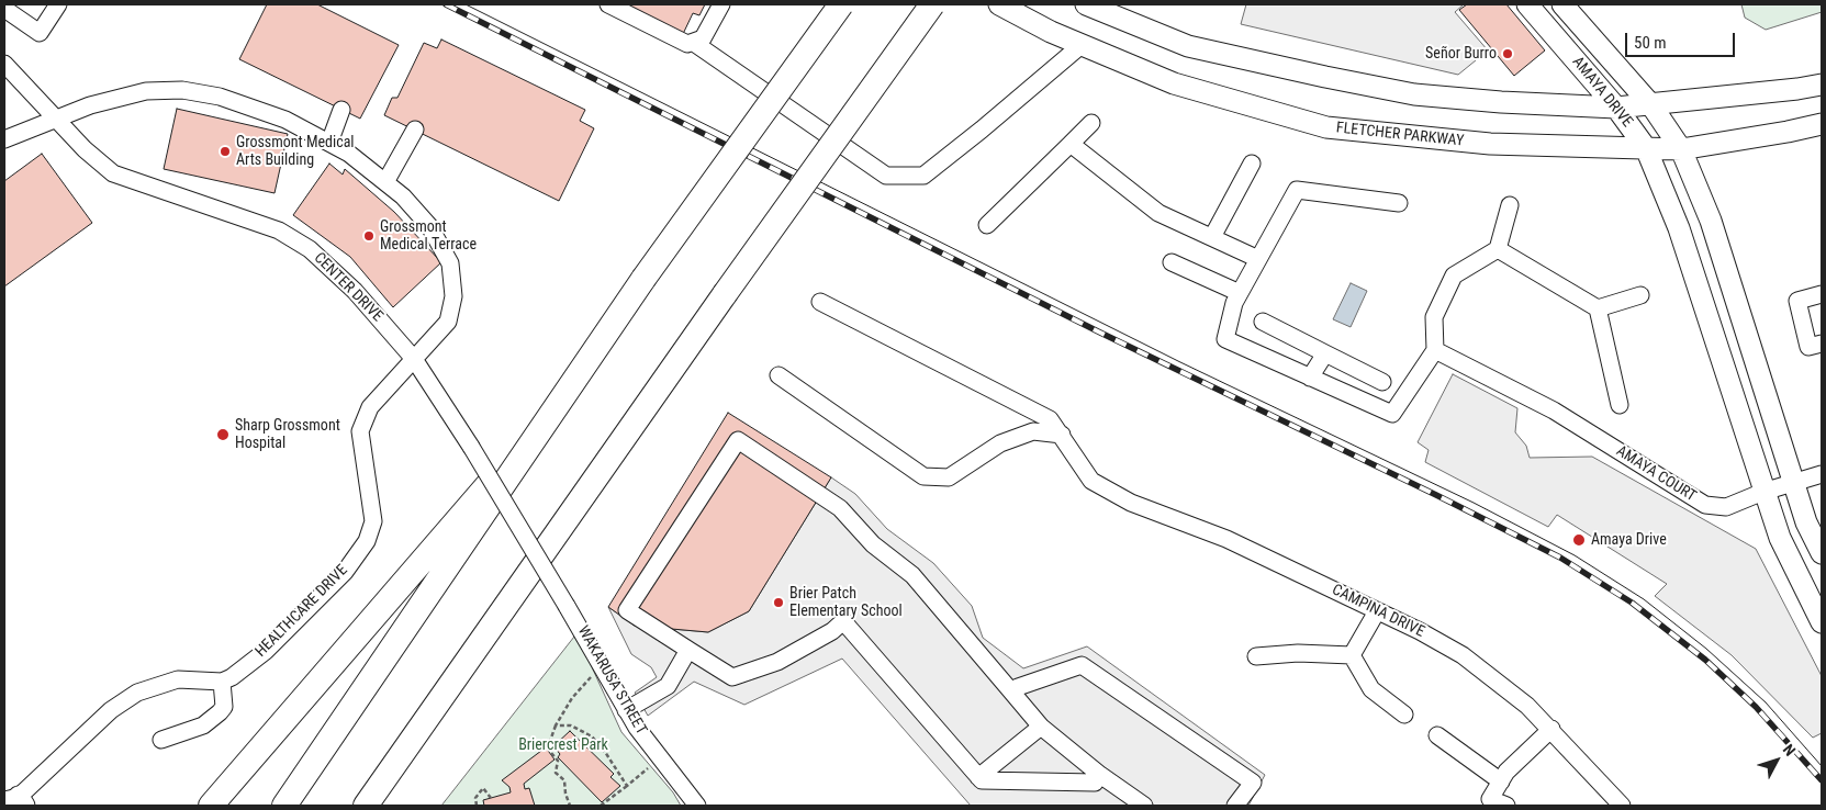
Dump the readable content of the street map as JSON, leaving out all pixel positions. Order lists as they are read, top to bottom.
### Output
{
  "streets": {
    "main road": ["AMAYA DRIVE", "FLETCHER PARKWAY"],
    "street": [
      "CENTER DRIVE",
      "AMAYA COURT",
      "HEALTHCARE DRIVE",
      "CAMPINA DRIVE",
      "WAKARUSA STREET"
    ]
  },
  "crossings": [
    ["AMAYA DRIVE", "FLETCHER PARKWAY"],
    ["AMAYA DRIVE", "AMAYA COURT"],
    ["CENTER DRIVE", "HEALTHCARE DRIVE"],
    ["CENTER DRIVE", "WAKARUSA STREET"]
  ],
  "parks": ["Briercrest Park"],
  "places": [
    "Señor Burro",
    "Grossmont Medical Arts Building",
    "Grossmont Medical Terrace",
    "Sharp Grossmont Hospital",
    "Amaya Drive",
    "Brier Patch Elementary School"
  ],
  "scale_bar": "50 m",
  "north": "top right"
}
